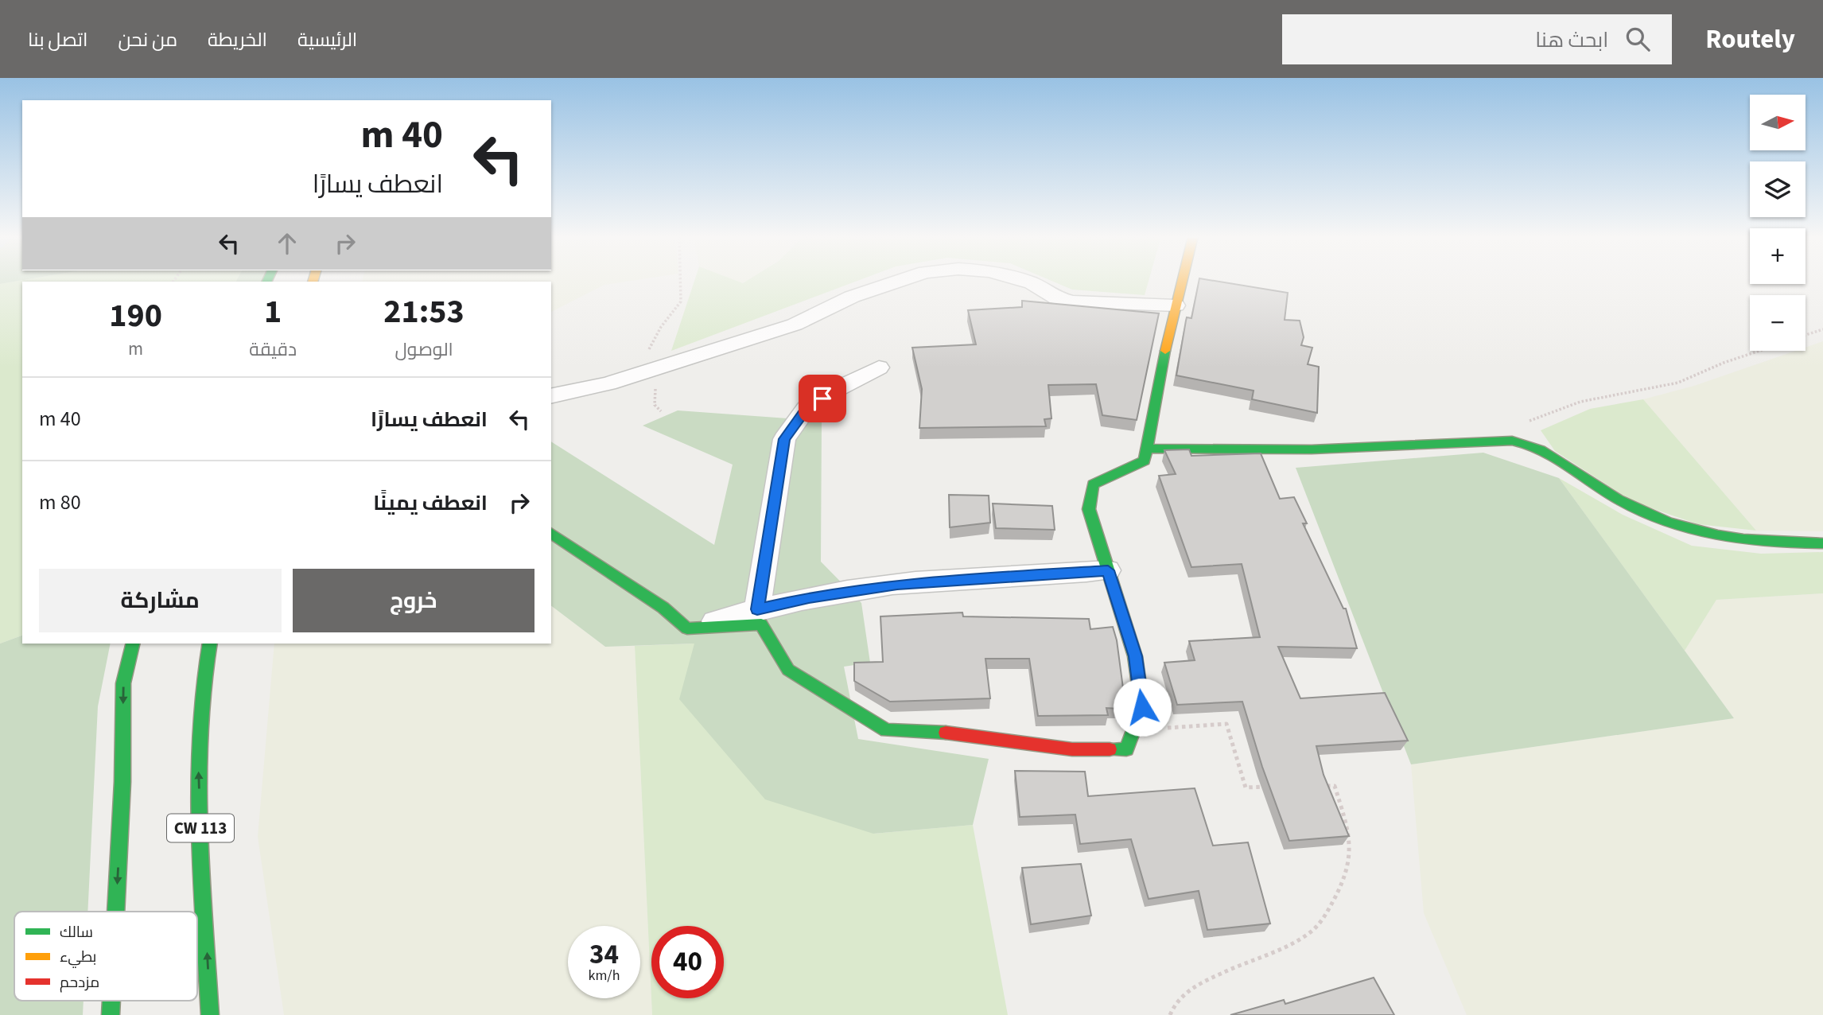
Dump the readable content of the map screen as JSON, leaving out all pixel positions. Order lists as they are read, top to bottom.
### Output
{
  "streets": {
    "main road": ["CW 113"]
  },
  "legend": ["سالك", "بطيء", "مزدحم"],
  "north": "right",
  "page": {
    "header": "Routely",
    "search": "ابحث هنا",
    "nav": [
      "الرئيسية",
      "الخريطة",
      "من نحن",
      "اتصل بنا"
    ],
    "map_buttons": ["+", "−"],
    "turn": ["40 m", "انعطف يسارًا"],
    "eta": [
      "21:53",
      "الوصول",
      "1",
      "دقيقة",
      "190",
      "m"
    ],
    "list": [
      {
        "name": "انعطف يسارًا",
        "value": "40 m"
      },
      {
        "name": "انعطف يمينًا",
        "value": "80 m"
      }
    ],
    "buttons": ["خروج", "مشاركة"],
    "speed": "34 km/h",
    "limit": "40"
  }
}
